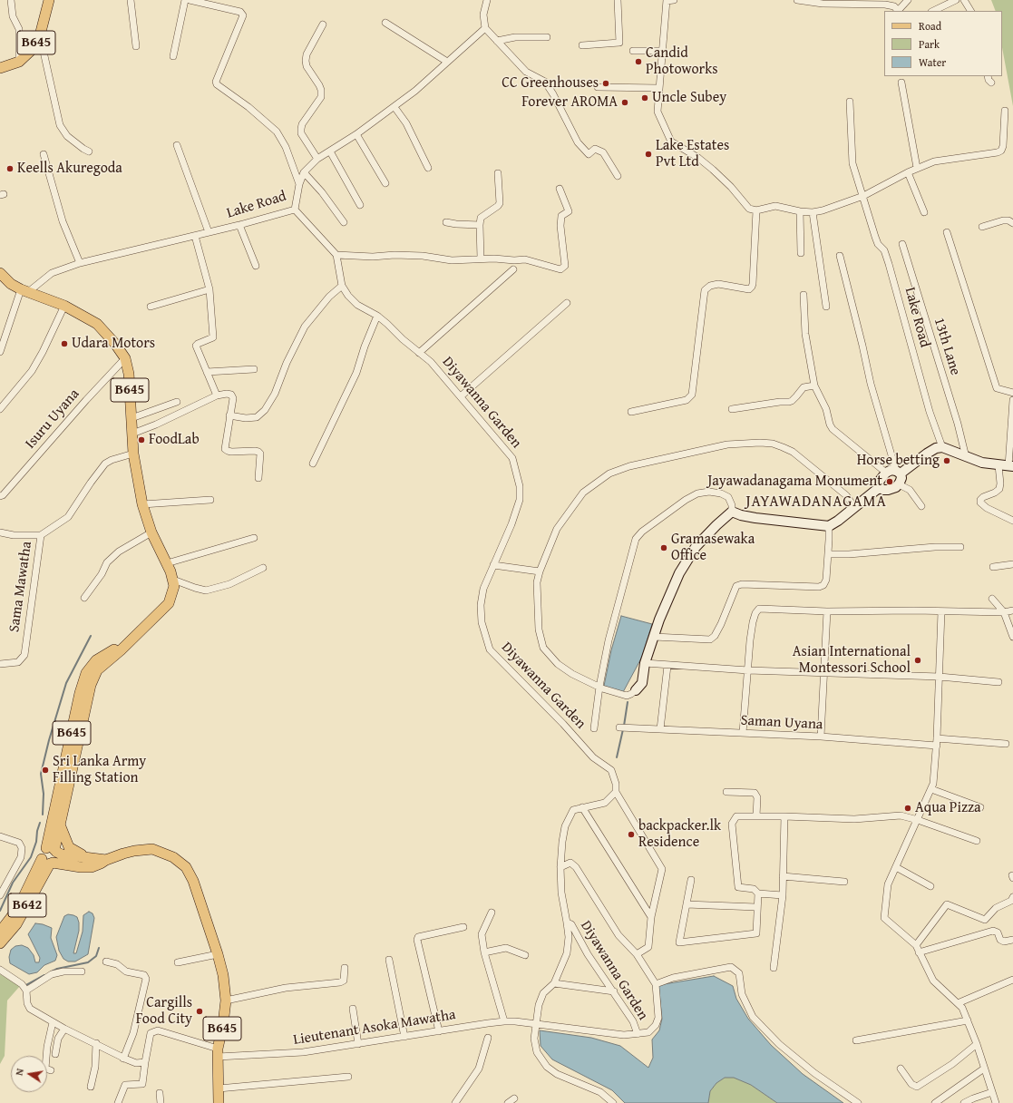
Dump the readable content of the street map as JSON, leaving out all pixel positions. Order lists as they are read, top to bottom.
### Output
{
  "streets": {
    "main road": ["B645", "B642"],
    "street": [
      "Lake Road",
      "13th Lane",
      "Diyawanna Garden",
      "Isuru Uyana",
      "Sama Mawatha",
      "Saman Uyana",
      "Lieutenant Asoka Mawatha"
    ]
  },
  "crossings": [
    ["B645", "Lake Road"],
    ["B645", "Isuru Uyana"],
    ["B645", "Sama Mawatha"],
    ["B645", "B642"],
    ["B645", "Lieutenant Asoka Mawatha"],
    ["Diyawanna Garden", "Lieutenant Asoka Mawatha"]
  ],
  "districts": ["JAYAWADANAGAMA"],
  "places": [
    "Candid Photoworks",
    "CC Greenhouses",
    "Uncle Subey",
    "Forever AROMA",
    "Lake Estates Pvt Ltd",
    "Keells Akuregoda",
    "Udara Motors",
    "FoodLab",
    "Horse betting",
    "Jayawadanagama Monument",
    "Gramasewaka Office",
    "Asian International Montessori School",
    "Sri Lanka Army Filling Station",
    "Aqua Pizza",
    "backpacker.lk Residence",
    "Cargills Food City"
  ],
  "legend": ["Road", "Park", "Water"],
  "north": "left"
}
